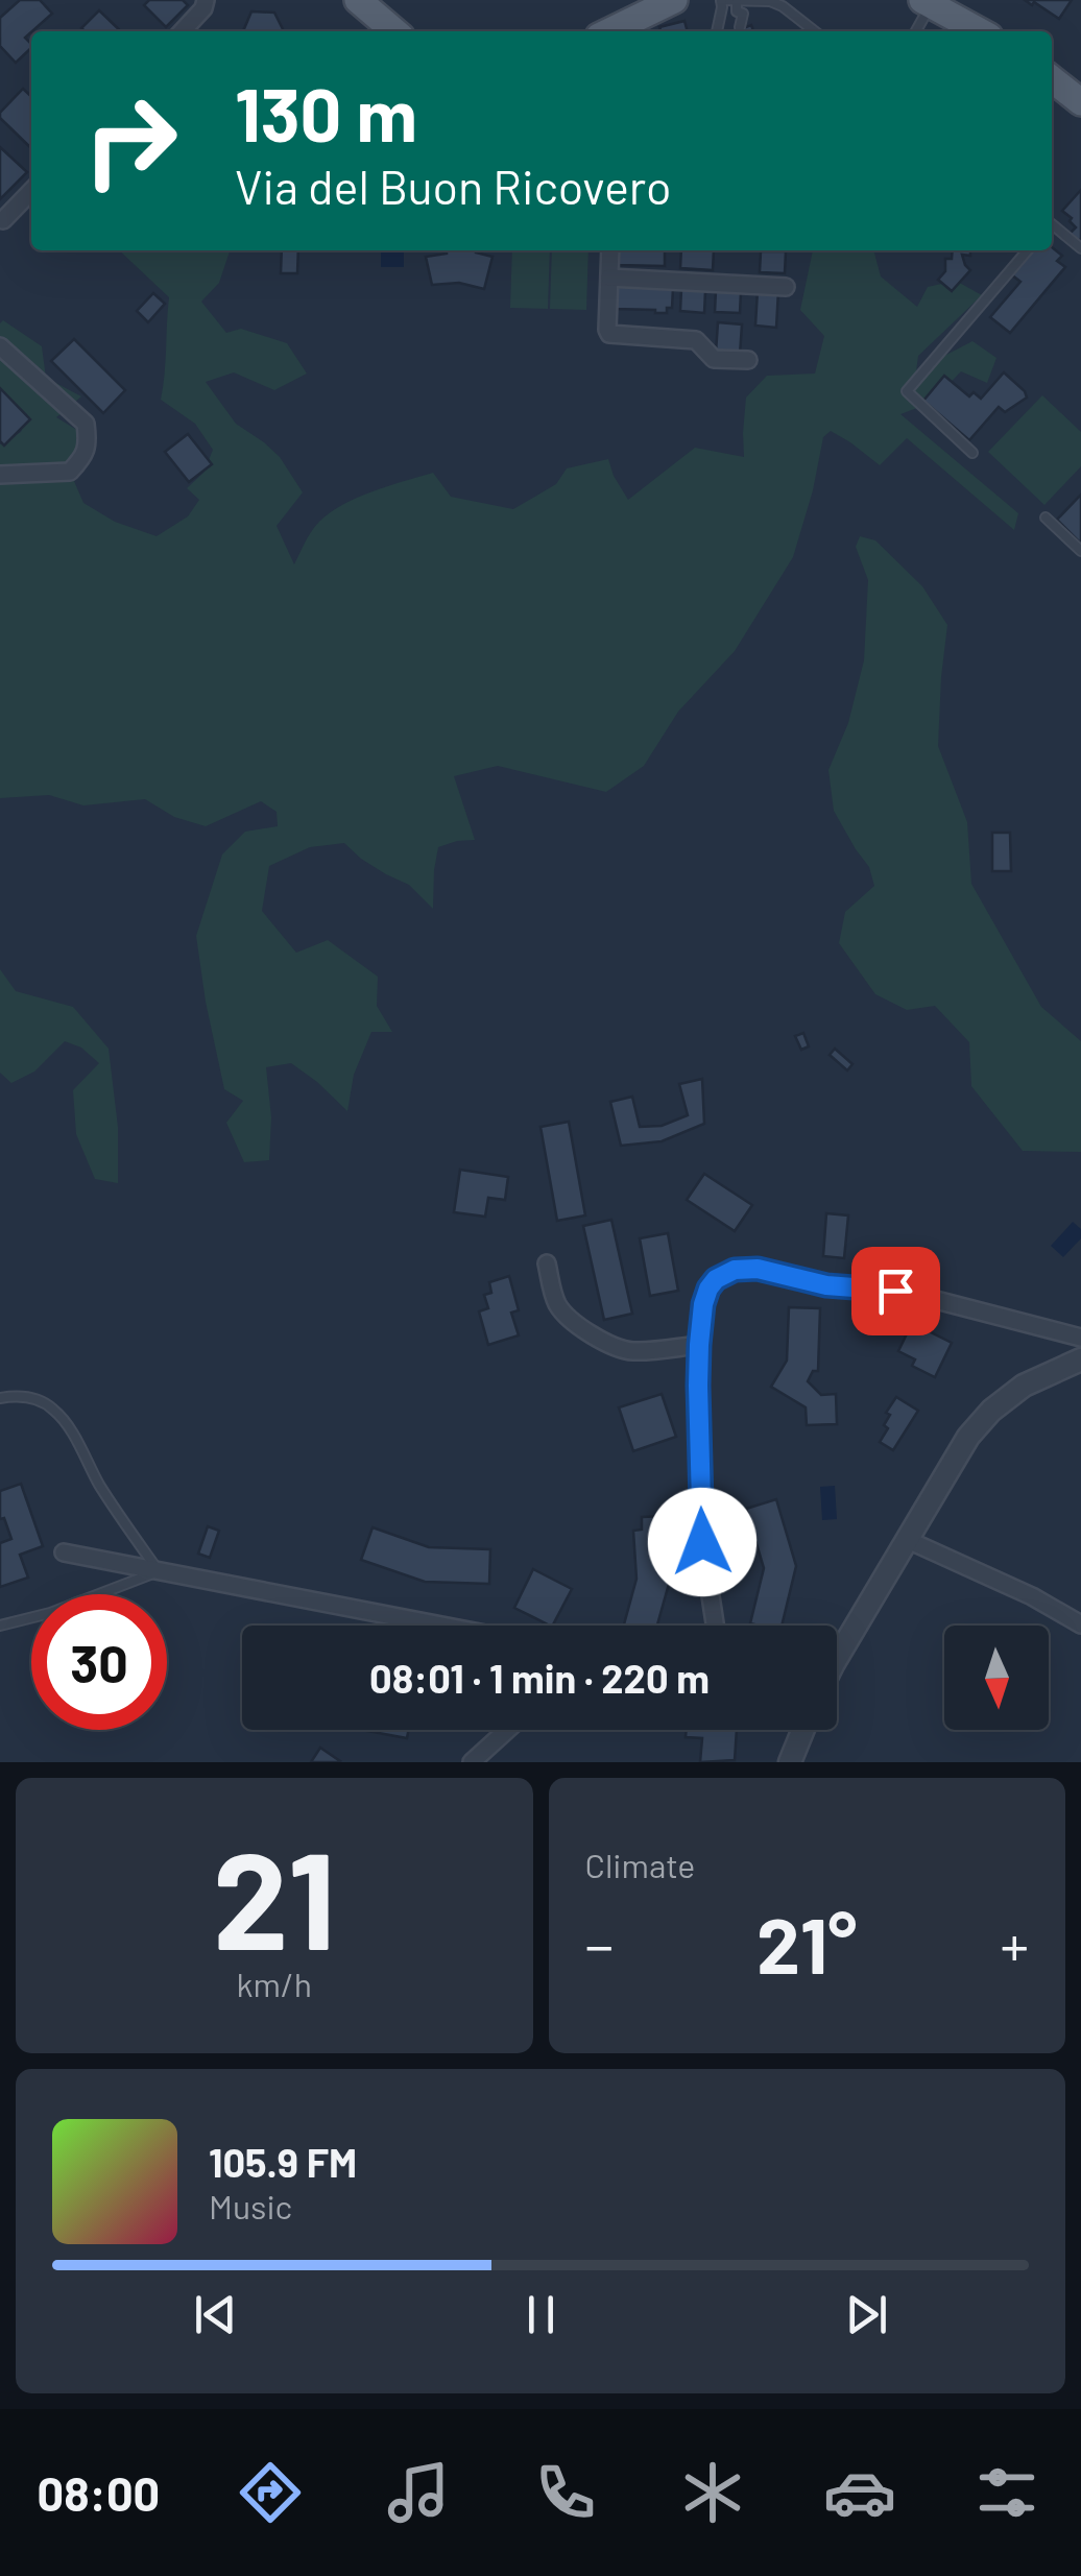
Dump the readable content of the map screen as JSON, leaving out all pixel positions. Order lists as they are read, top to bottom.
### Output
{
  "north": "bottom",
  "page": {
    "turn": ["130 m", "Via del Buon Ricovero"],
    "limit": "30",
    "trip": "08:01 · 1 min · 220 m",
    "tile": [
      ["21", "km/h"],
      "Climate"
    ],
    "heat": ["−", "21°", "+"],
    "song": ["105.9 FM", "Music"],
    "tabs": "08:00"
  }
}
